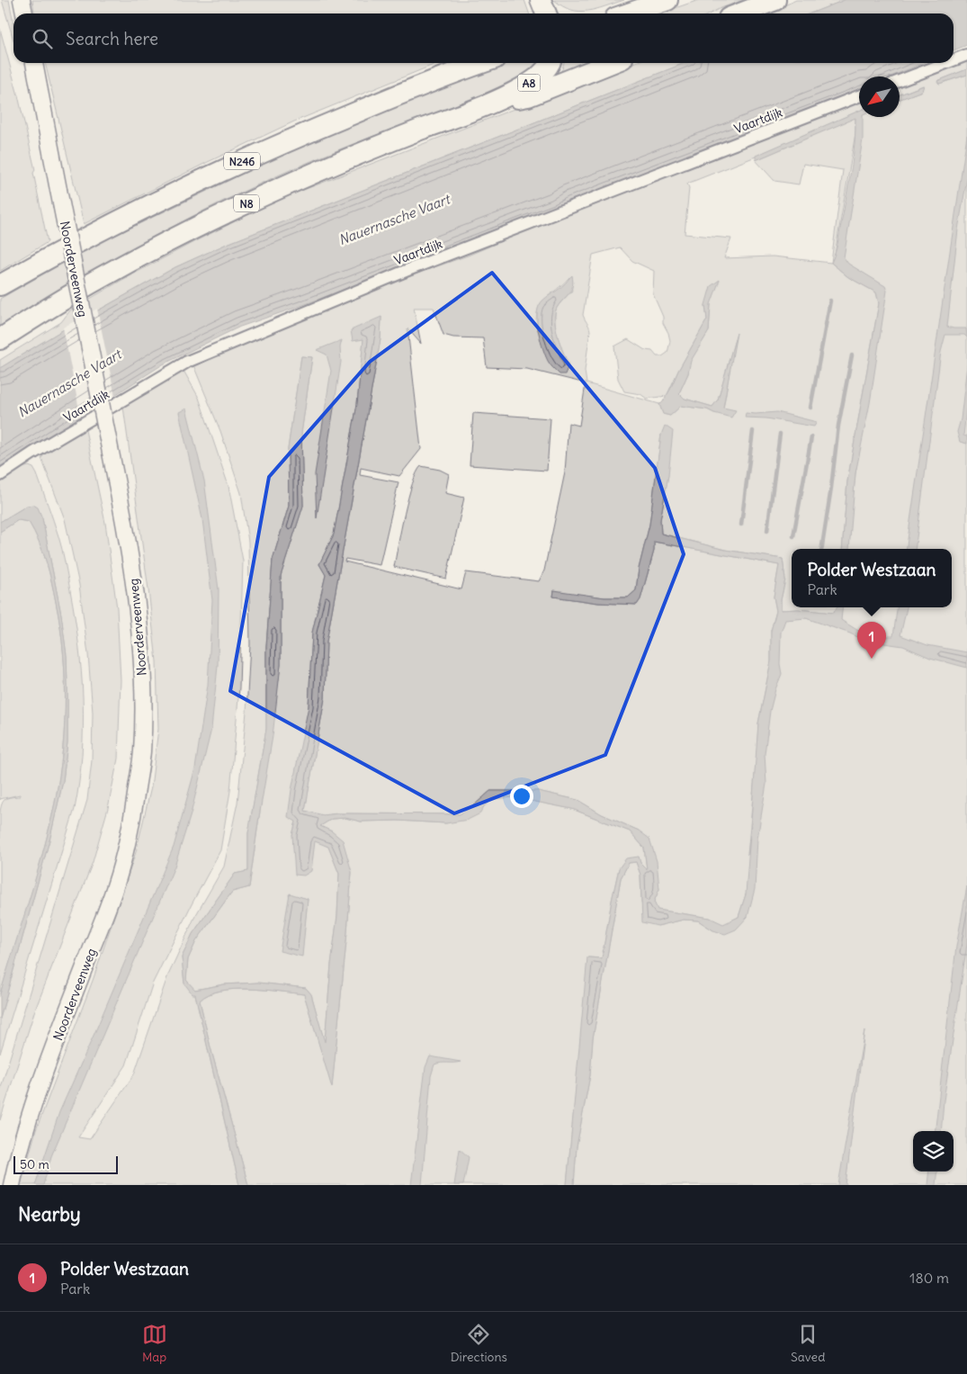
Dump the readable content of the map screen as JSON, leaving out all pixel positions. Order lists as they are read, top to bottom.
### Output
{
  "streets": {
    "highway": ["A8", "N246", "N8"],
    "street": ["Vaartdijk", "Noorderveenweg"]
  },
  "crossings": [
    ["A8", "N8"]
  ],
  "water": ["Nauernasche Vaart"],
  "scale_bar": "50 m",
  "north": "bottom left",
  "page": {
    "search": "Search here",
    "popup": ["Polder Westzaan", "Park"],
    "pins": "1",
    "scale": "50 m",
    "heading": "Nearby",
    "list": [
      {
        "mark": "1",
        "name": "Polder Westzaan",
        "note": "Park",
        "value": "180 m"
      }
    ],
    "nav": ["Map", "Directions", "Saved"]
  }
}
